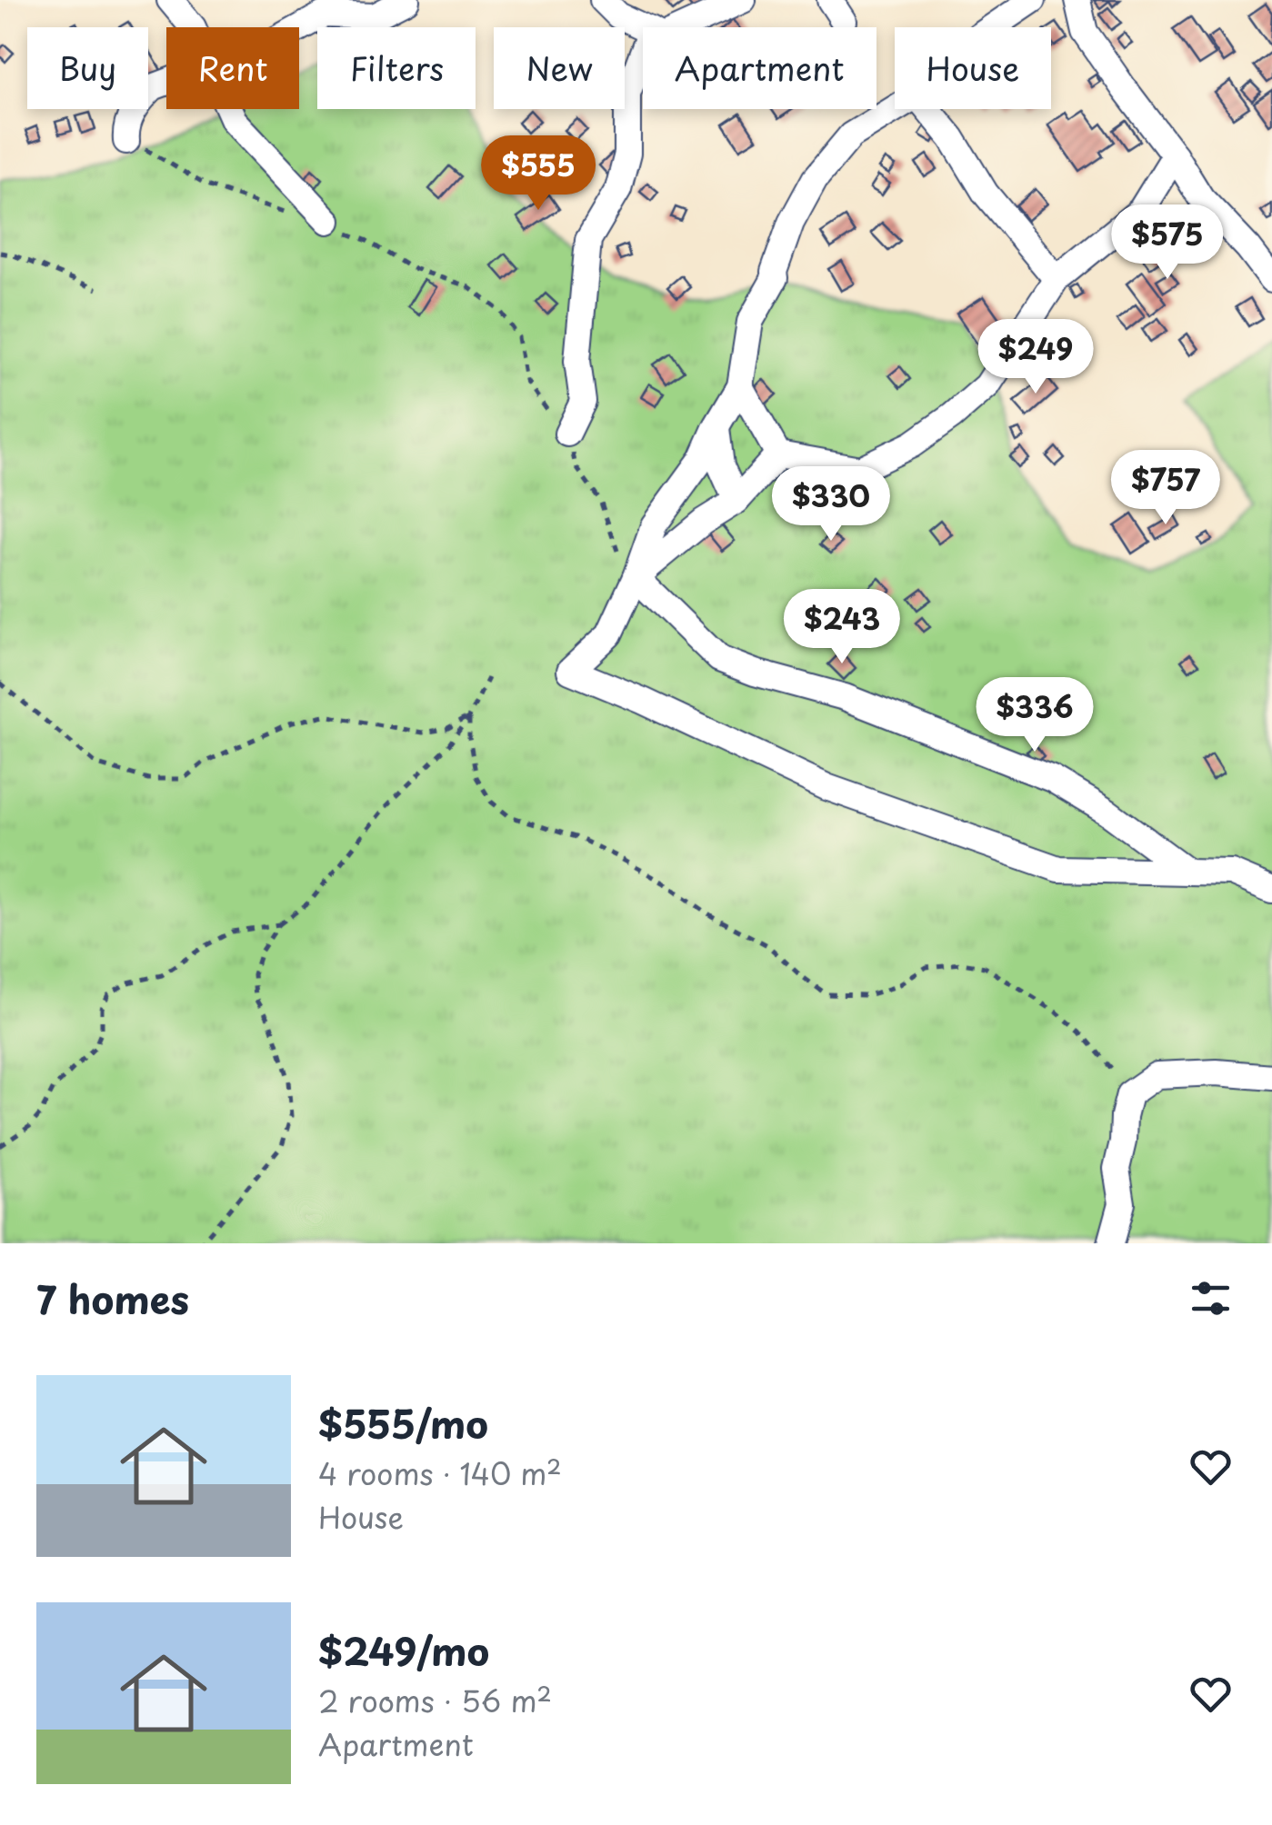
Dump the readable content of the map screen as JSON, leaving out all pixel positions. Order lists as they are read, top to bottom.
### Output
{
  "page": {
    "chip": [
      "Buy",
      "Rent",
      "Filters",
      "New",
      "Apartment",
      "House"
    ],
    "price": [
      "$555",
      "$575",
      "$249",
      "$757",
      "$330",
      "$243",
      "$336"
    ],
    "heading": "7 homes",
    "list": [
      {
        "name": "$555/mo",
        "note": "4 rooms · 140 m² · House"
      },
      {
        "name": "$249/mo",
        "note": "2 rooms · 56 m² · Apartment"
      }
    ]
  }
}
